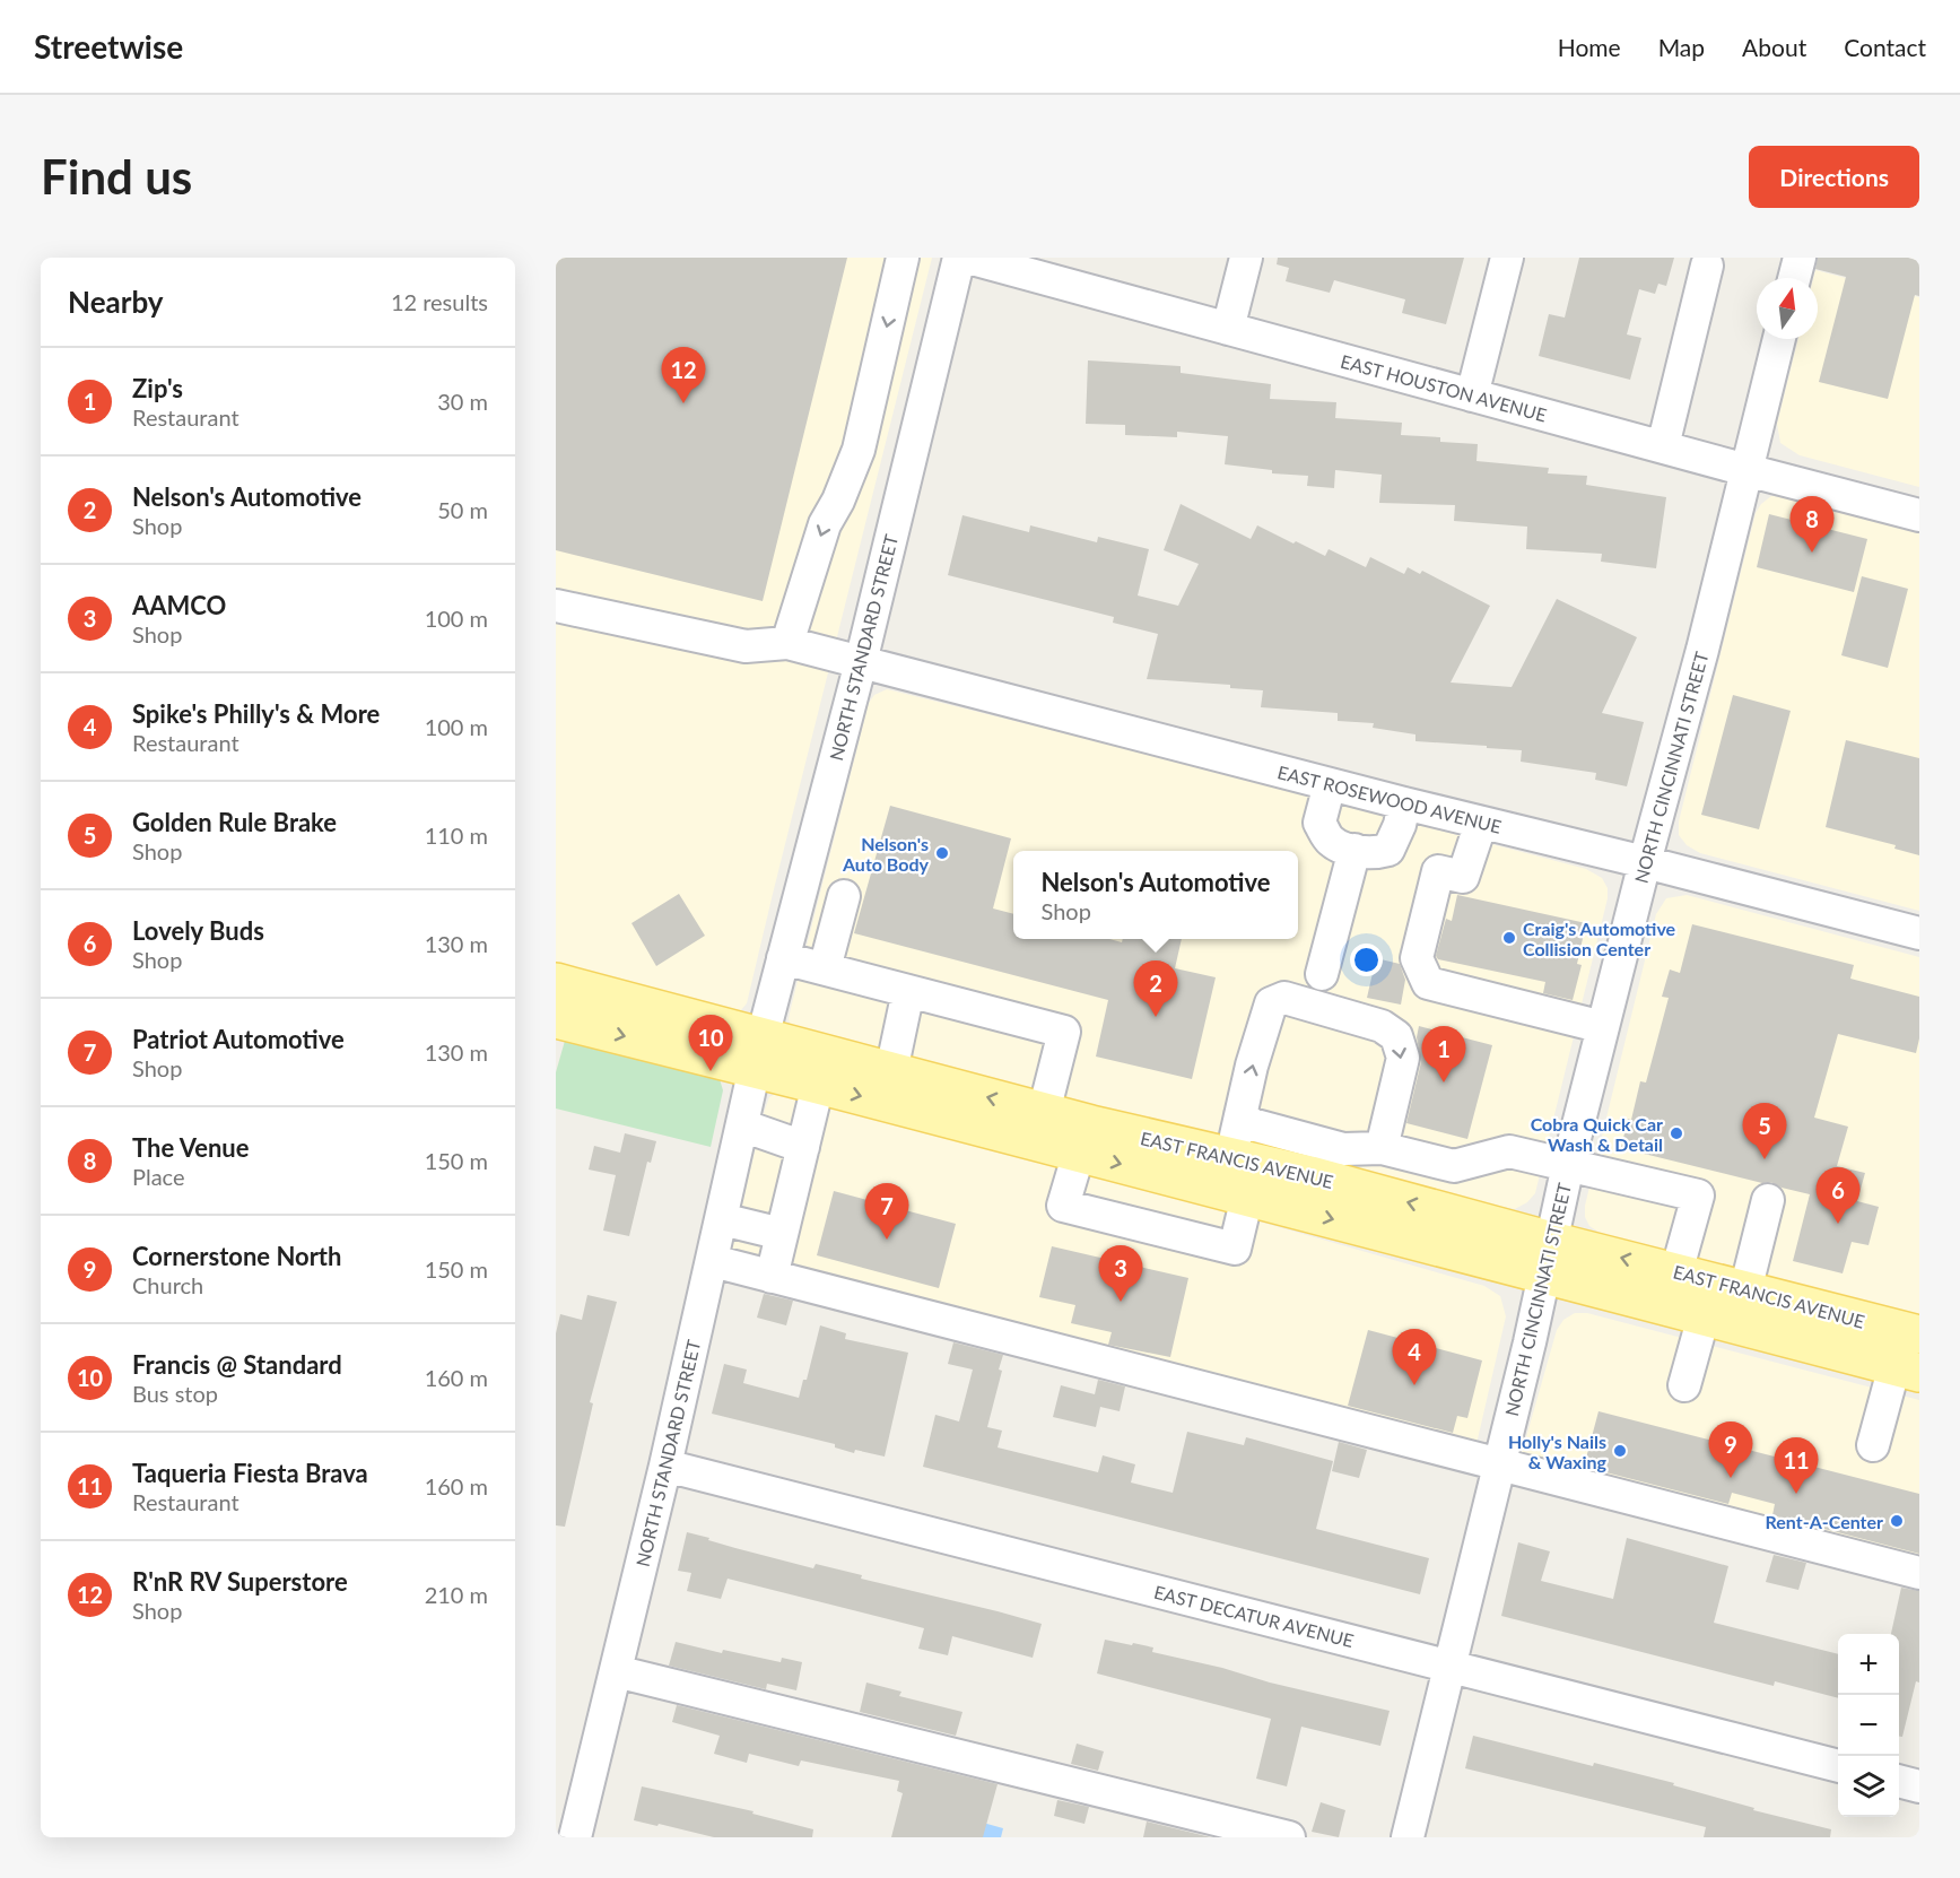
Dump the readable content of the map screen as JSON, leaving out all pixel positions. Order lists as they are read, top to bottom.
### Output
{
  "streets": {
    "main road": ["EAST FRANCIS AVENUE"],
    "street": [
      "EAST HOUSTON AVENUE",
      "NORTH STANDARD STREET",
      "NORTH CINCINNATI STREET",
      "EAST ROSEWOOD AVENUE",
      "EAST DECATUR AVENUE"
    ]
  },
  "crossings": [
    ["EAST HOUSTON AVENUE", "NORTH CINCINNATI STREET"],
    ["NORTH STANDARD STREET", "EAST ROSEWOOD AVENUE"],
    ["NORTH STANDARD STREET", "EAST FRANCIS AVENUE"],
    ["NORTH STANDARD STREET", "EAST DECATUR AVENUE"],
    ["NORTH CINCINNATI STREET", "EAST ROSEWOOD AVENUE"],
    ["NORTH CINCINNATI STREET", "EAST FRANCIS AVENUE"],
    ["NORTH CINCINNATI STREET", "EAST DECATUR AVENUE"]
  ],
  "places": [
    "Nelson's Auto Body",
    "Craig's Automotive Collision Center",
    "Cobra Quick Car Wash & Detail",
    "Holly's Nails & Waxing",
    "Rent-A-Center"
  ],
  "north": "top",
  "page": {
    "header": "Streetwise",
    "nav": [
      "Home",
      "Map",
      "About",
      "Contact"
    ],
    "buttons": "Directions",
    "title": "Find us",
    "heading": ["Nearby", "12 results"],
    "list": [
      {
        "mark": "1",
        "name": "Zip's",
        "note": "Restaurant",
        "value": "30 m"
      },
      {
        "mark": "2",
        "name": "Nelson's Automotive",
        "note": "Shop",
        "value": "50 m"
      },
      {
        "mark": "3",
        "name": "AAMCO",
        "note": "Shop",
        "value": "100 m"
      },
      {
        "mark": "4",
        "name": "Spike's Philly's & More",
        "note": "Restaurant",
        "value": "100 m"
      },
      {
        "mark": "5",
        "name": "Golden Rule Brake",
        "note": "Shop",
        "value": "110 m"
      },
      {
        "mark": "6",
        "name": "Lovely Buds",
        "note": "Shop",
        "value": "130 m"
      },
      {
        "mark": "7",
        "name": "Patriot Automotive",
        "note": "Shop",
        "value": "130 m"
      },
      {
        "mark": "8",
        "name": "The Venue",
        "note": "Place",
        "value": "150 m"
      },
      {
        "mark": "9",
        "name": "Cornerstone North",
        "note": "Church",
        "value": "150 m"
      },
      {
        "mark": "10",
        "name": "Francis @ Standard",
        "note": "Bus stop",
        "value": "160 m"
      },
      {
        "mark": "11",
        "name": "Taqueria Fiesta Brava",
        "note": "Restaurant",
        "value": "160 m"
      },
      {
        "mark": "12",
        "name": "R'nR RV Superstore",
        "note": "Shop",
        "value": "210 m"
      }
    ],
    "pins": [
      "12",
      "8",
      "2",
      "10",
      "1",
      "5",
      "6",
      "7",
      "3",
      "4",
      "9",
      "11"
    ],
    "popup": ["Nelson's Automotive", "Shop"],
    "map_buttons": ["+", "−"]
  }
}
